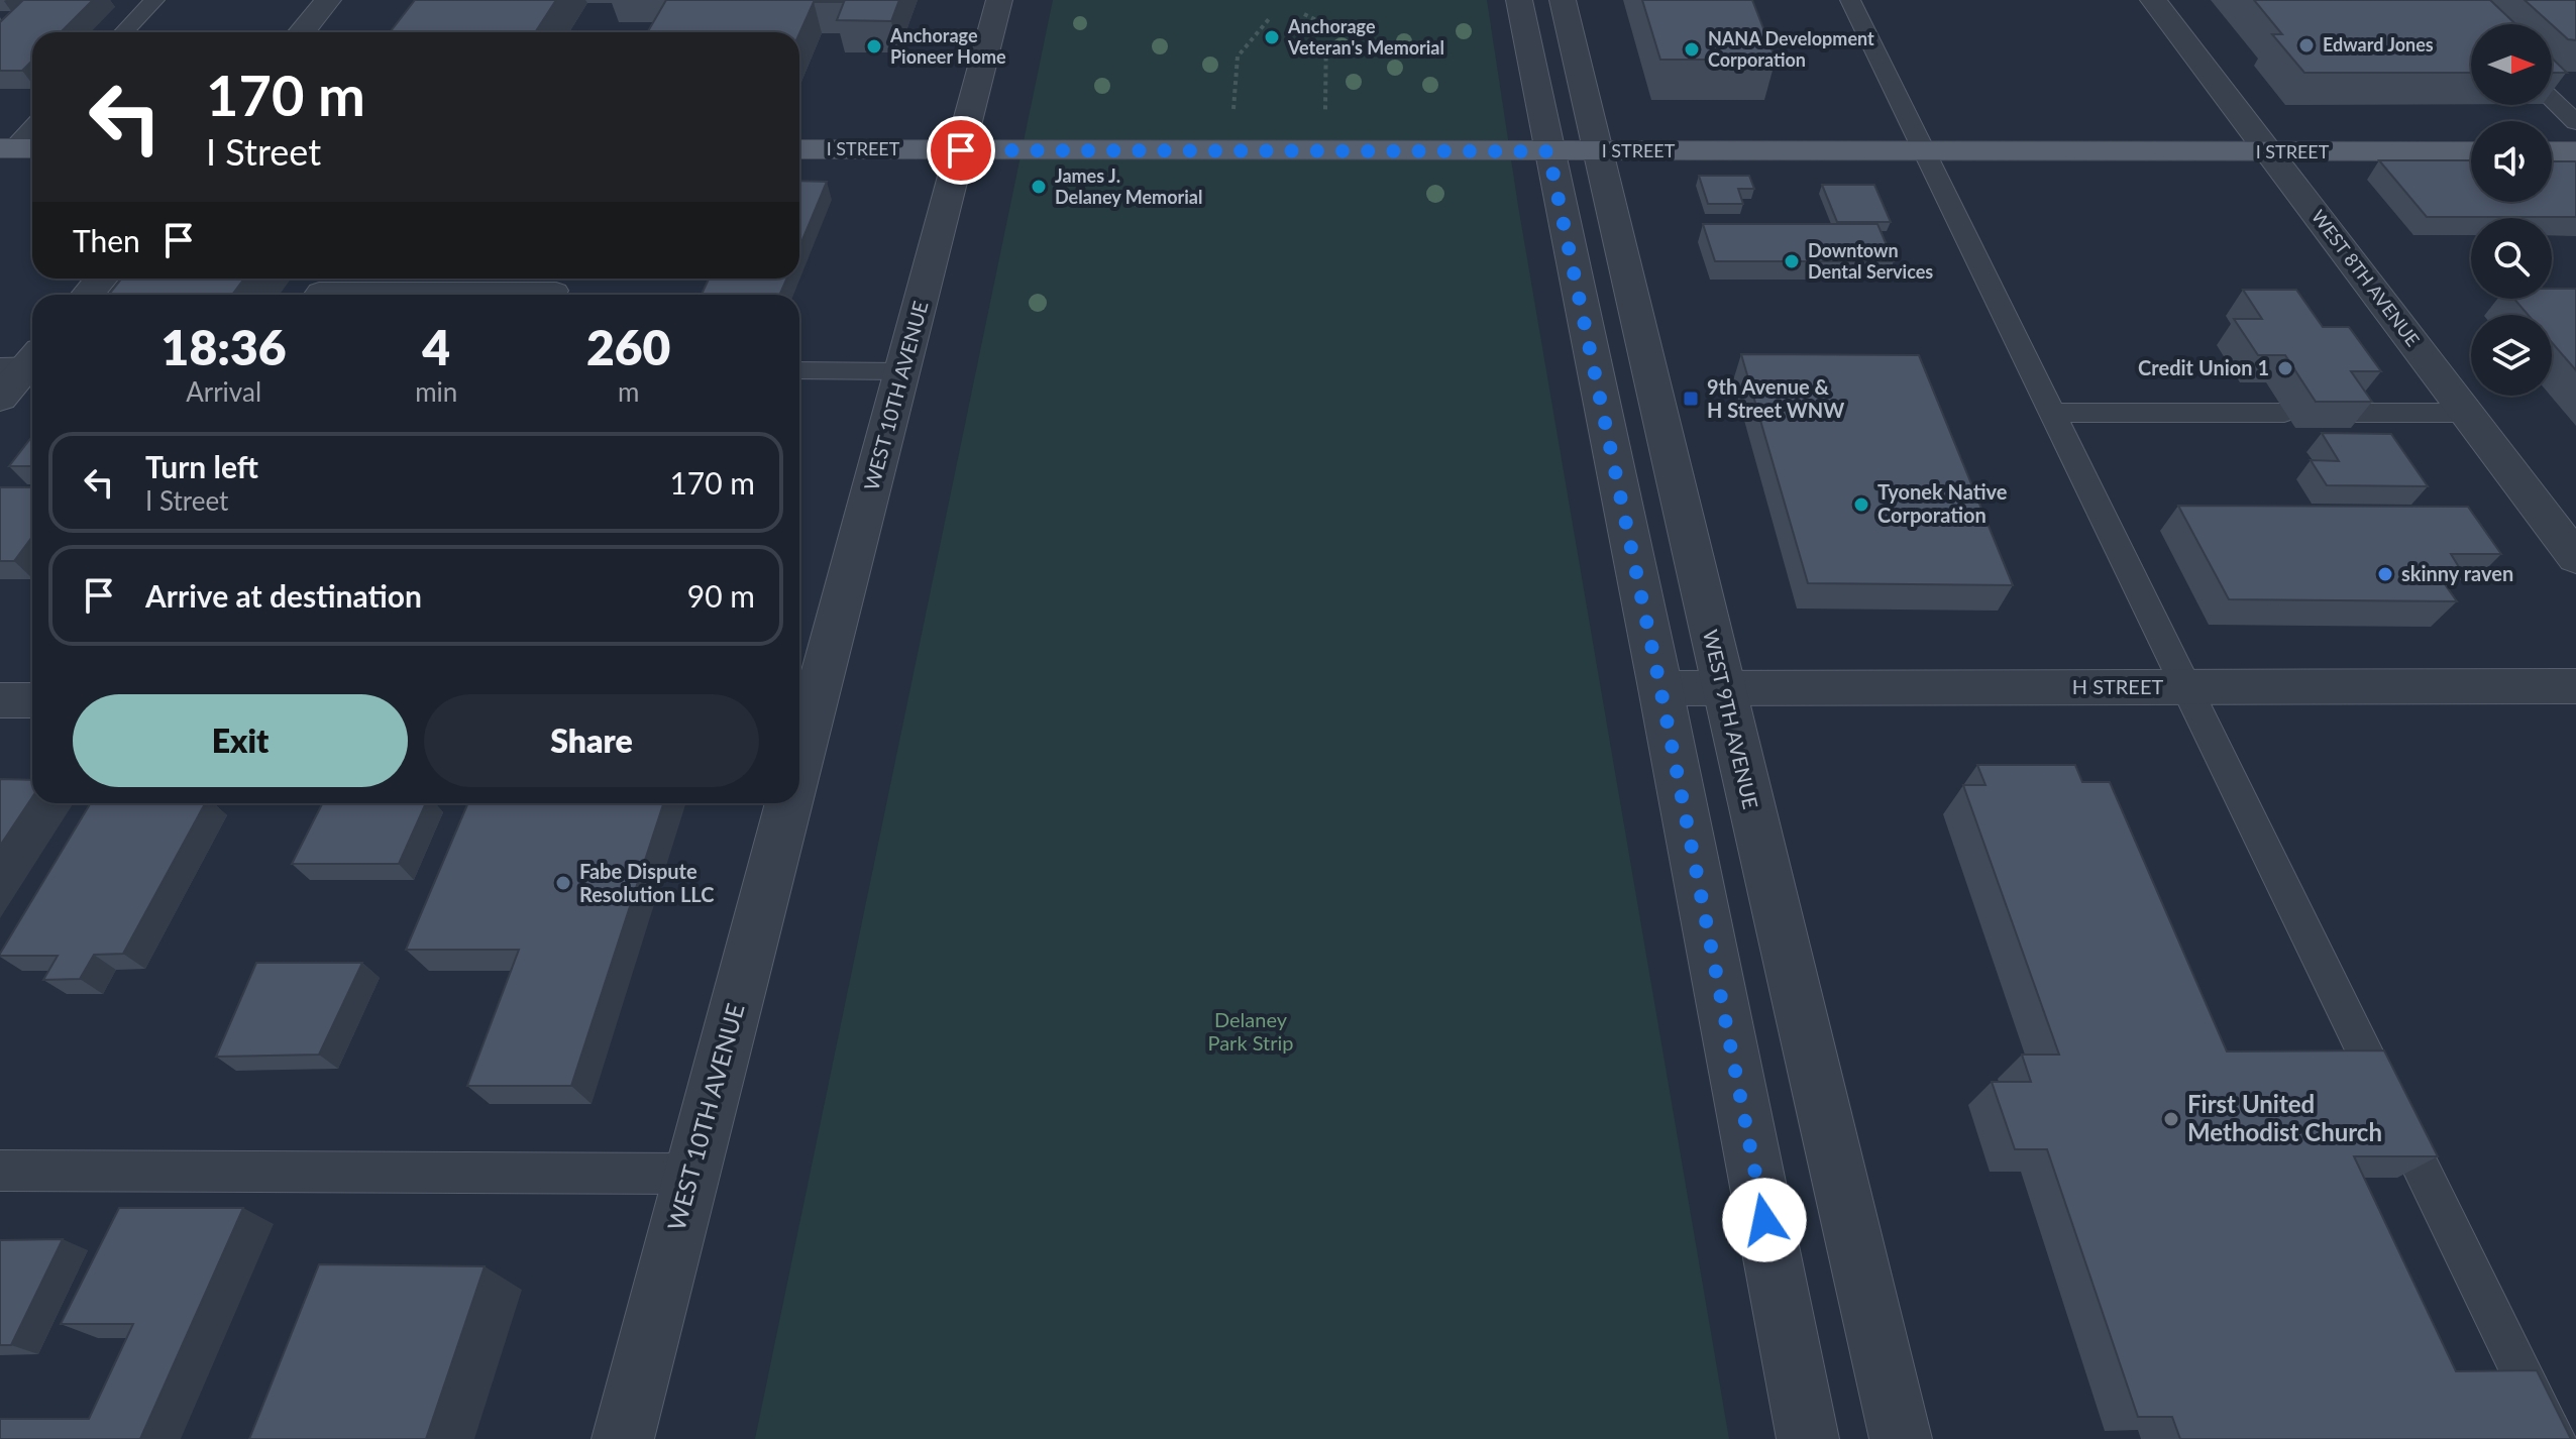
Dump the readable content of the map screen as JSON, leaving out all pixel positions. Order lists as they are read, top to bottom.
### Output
{
  "streets": {
    "main road": ["I STREET"],
    "street": [
      "WEST 8TH AVENUE",
      "WEST 10TH AVENUE",
      "H STREET",
      "WEST 9TH AVENUE"
    ]
  },
  "crossings": [
    ["I STREET", "WEST 8TH AVENUE"],
    ["I STREET", "WEST 10TH AVENUE"],
    ["I STREET", "WEST 9TH AVENUE"],
    ["H STREET", "WEST 9TH AVENUE"]
  ],
  "parks": ["Delaney Park Strip"],
  "places": {
    "other": [
      "Anchorage Veteran's Memorial",
      "Edward Jones",
      "Anchorage Pioneer Home",
      "NANA Development Corporation",
      "James J. Delaney Memorial",
      "Downtown Dental Services",
      "Credit Union 1",
      "Tyonek Native Corporation",
      "skinny raven",
      "Fabe Dispute Resolution LLC",
      "First United Methodist Church"
    ],
    "transit": ["9th Avenue & H Street WNW"]
  },
  "north": "right",
  "page": {
    "turn": ["170 m", "I Street"],
    "then": "Then",
    "eta": [
      "18:36",
      "Arrival",
      "4",
      "min",
      "260",
      "m"
    ],
    "list": [
      {
        "name": "Turn left",
        "note": "I Street",
        "value": "170 m"
      },
      {
        "name": "Arrive at destination",
        "value": "90 m"
      }
    ],
    "buttons": ["Exit", "Share"]
  }
}
